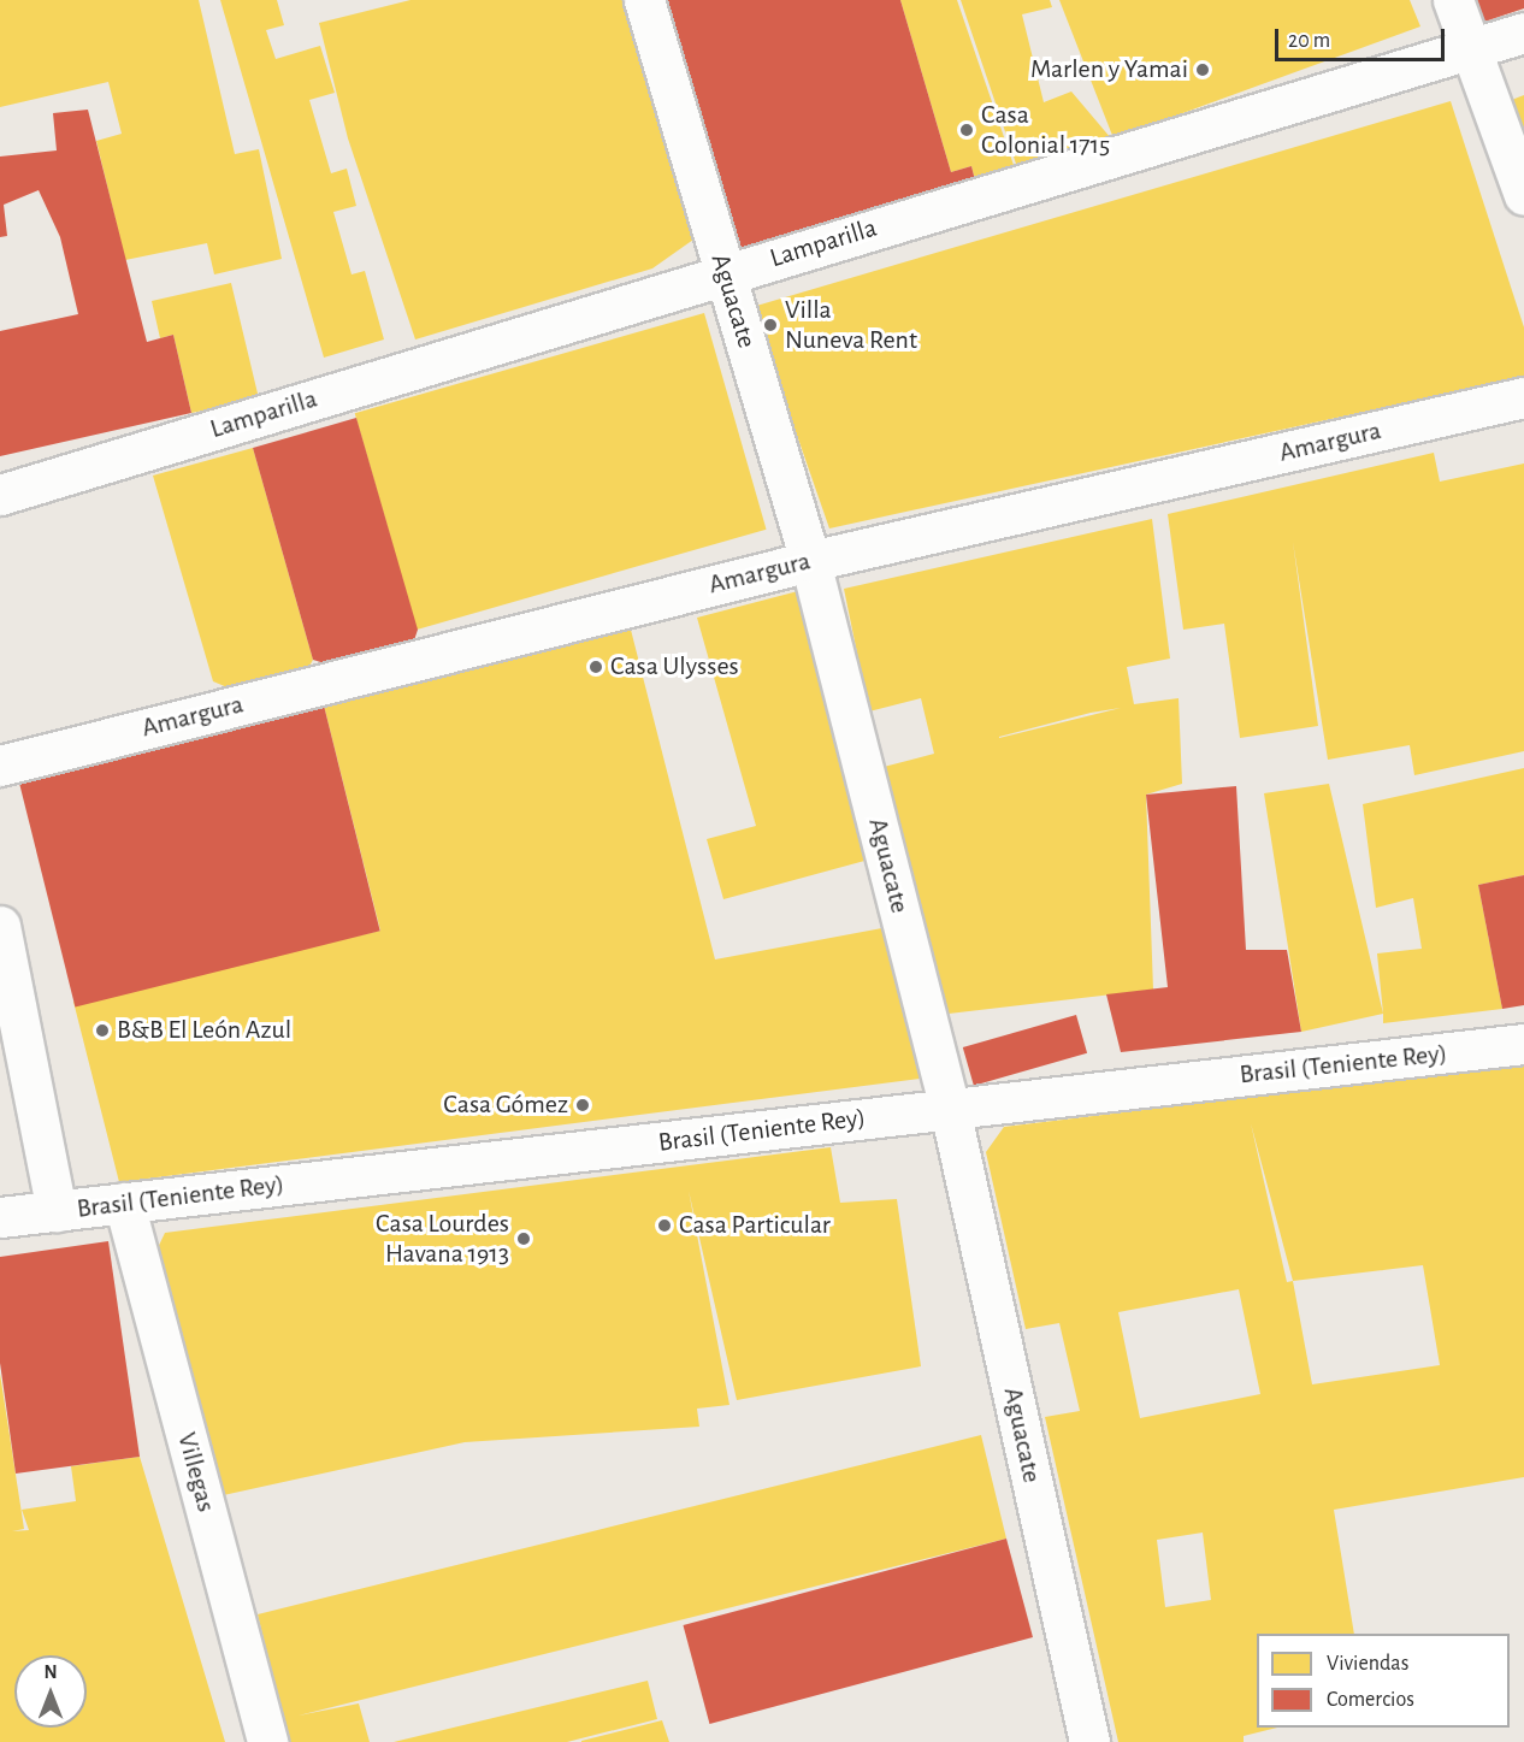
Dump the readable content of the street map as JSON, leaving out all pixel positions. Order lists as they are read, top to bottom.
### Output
{
  "streets": {
    "street": [
      "Lamparilla",
      "Aguacate",
      "Amargura",
      "Brasil (Teniente Rey)",
      "Villegas"
    ]
  },
  "crossings": [
    ["Lamparilla", "Aguacate"],
    ["Aguacate", "Amargura"],
    ["Aguacate", "Brasil (Teniente Rey)"],
    ["Brasil (Teniente Rey)", "Villegas"]
  ],
  "places": [
    "Marlen y Yamai",
    "Casa Colonial 1715",
    "Villa Nuneva Rent",
    "Casa Ulysses",
    "B&B El León Azul",
    "Casa Gómez",
    "Casa Particular",
    "Casa Lourdes Havana 1913"
  ],
  "legend": ["Viviendas", "Comercios"],
  "scale_bar": "20 m",
  "north": "top"
}
